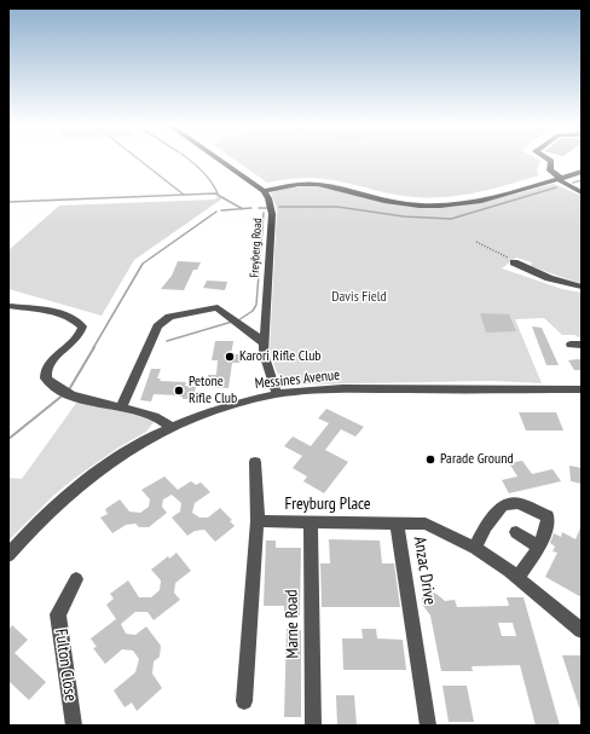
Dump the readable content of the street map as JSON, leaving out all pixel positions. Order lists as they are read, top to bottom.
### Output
{
  "streets": {
    "street": [
      "Freyberg Road",
      "Messines Avenue",
      "Freyburg Place",
      "Anzac Drive",
      "Marne Road",
      "Fulton Close"
    ]
  },
  "crossings": [
    ["Freyberg Road", "Messines Avenue"],
    ["Freyburg Place", "Anzac Drive"],
    ["Freyburg Place", "Marne Road"]
  ],
  "parks": ["Davis Field"],
  "places": ["Karori Rifle Club", "Petone Rifle Club", "Parade Ground"]
}
